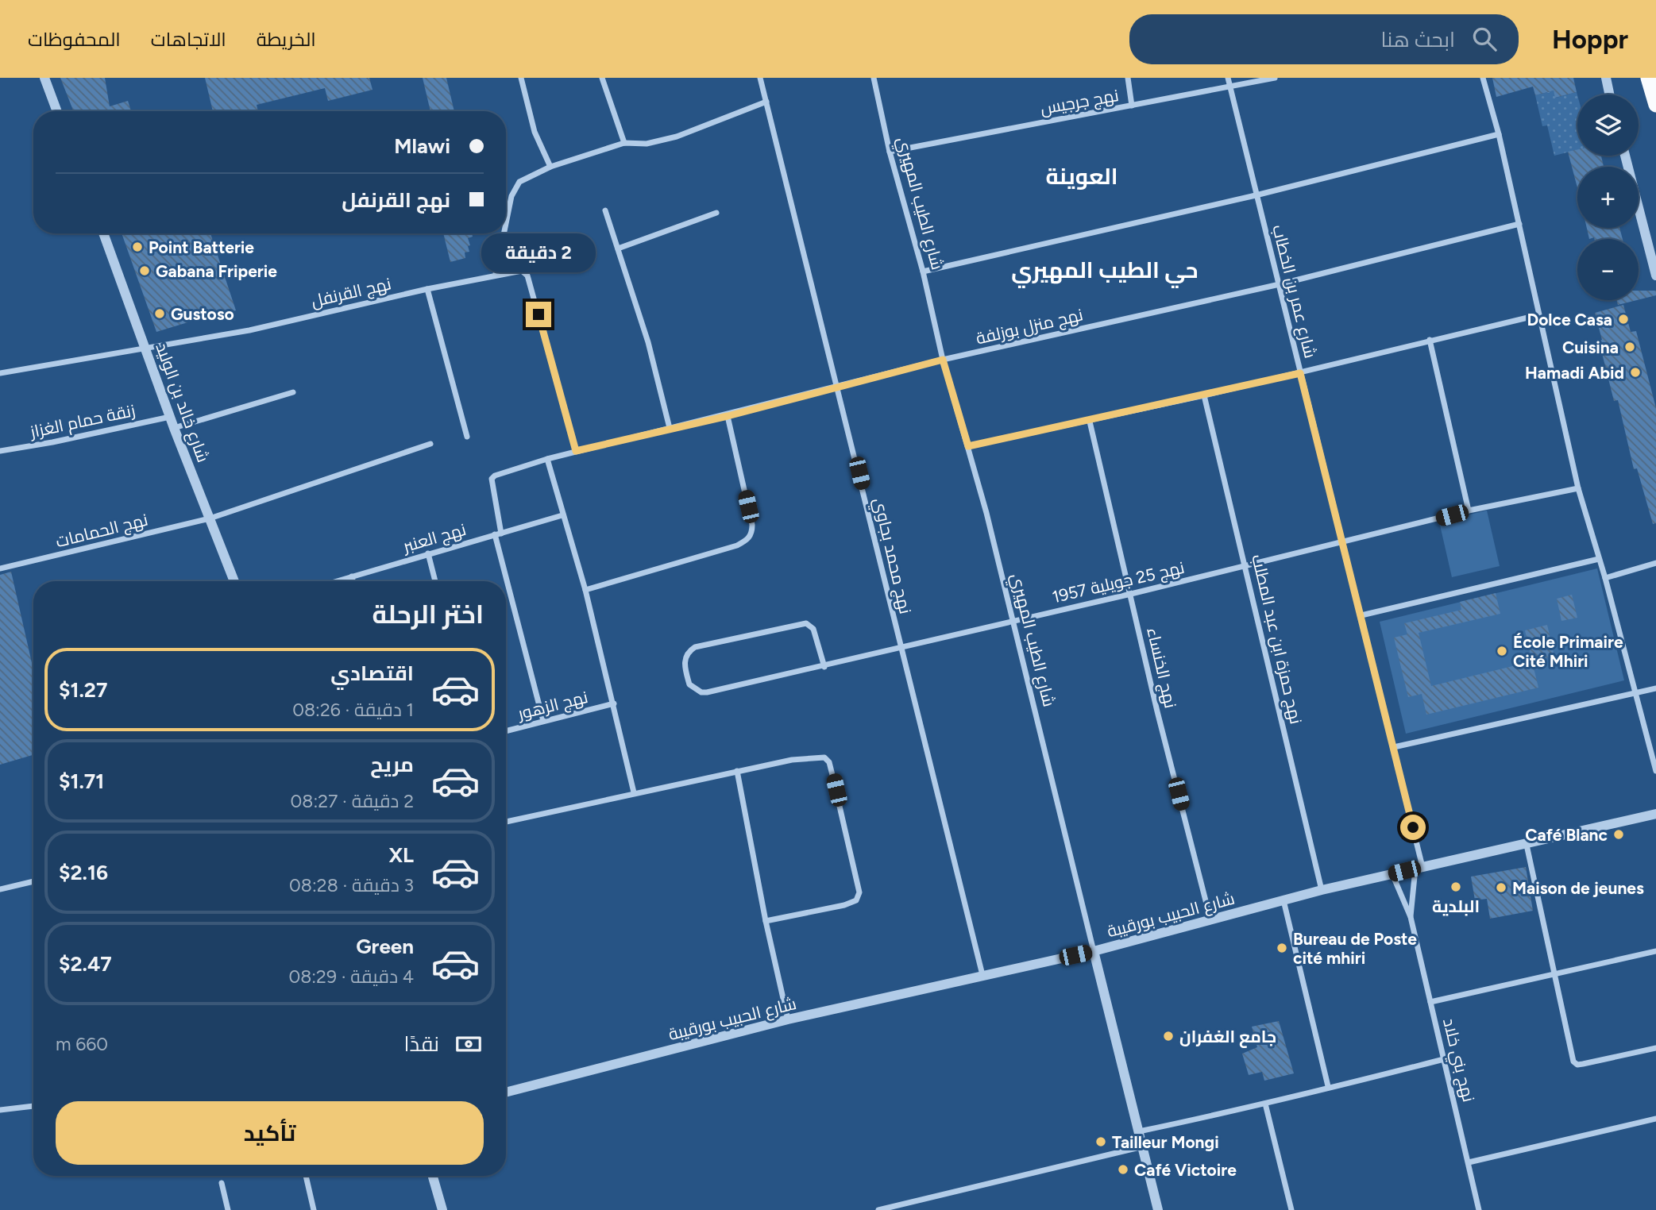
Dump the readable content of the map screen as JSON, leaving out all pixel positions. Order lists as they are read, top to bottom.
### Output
{
  "streets": {
    "street": [
      "نهج جرجيس",
      "شارع الطيب المهيري",
      "شارع عمر بن الخطاب",
      "نهج القرنفل",
      "نهج منزل بوزلفة",
      "شارع خالد بن الوليد",
      "زنقة حمام الغزاز",
      "نهج الحمامات",
      "نهج العنبر",
      "نهج محمد بجاوي",
      "نهج 25 جويلية 1957",
      "نهج حمزة ابن عبد المطلب",
      "نهج الخنساء",
      "نهج الزهور",
      "شارع الحبيب بورقيبة",
      "نهج بني خلاد"
    ]
  },
  "crossings": [
    ["نهج جرجيس", "شارع الطيب المهيري"],
    ["نهج جرجيس", "شارع عمر بن الخطاب"],
    ["شارع الطيب المهيري", "نهج منزل بوزلفة"],
    ["شارع الطيب المهيري", "نهج 25 جويلية 1957"],
    ["شارع الطيب المهيري", "شارع الحبيب بورقيبة"],
    ["شارع عمر بن الخطاب", "نهج منزل بوزلفة"],
    ["شارع عمر بن الخطاب", "نهج 25 جويلية 1957"],
    ["شارع عمر بن الخطاب", "شارع الحبيب بورقيبة"],
    ["شارع عمر بن الخطاب", "نهج بني خلاد"],
    ["نهج القرنفل", "نهج منزل بوزلفة"],
    ["نهج القرنفل", "شارع خالد بن الوليد"],
    ["نهج منزل بوزلفة", "نهج العنبر"],
    ["نهج منزل بوزلفة", "نهج محمد بجاوي"],
    ["شارع خالد بن الوليد", "زنقة حمام الغزاز"],
    ["شارع خالد بن الوليد", "نهج الحمامات"],
    ["نهج محمد بجاوي", "نهج 25 جويلية 1957"],
    ["نهج محمد بجاوي", "شارع الحبيب بورقيبة"],
    ["نهج 25 جويلية 1957", "نهج حمزة ابن عبد المطلب"],
    ["نهج 25 جويلية 1957", "نهج الخنساء"],
    ["نهج حمزة ابن عبد المطلب", "شارع الحبيب بورقيبة"],
    ["نهج الخنساء", "شارع الحبيب بورقيبة"],
    ["شارع الحبيب بورقيبة", "نهج بني خلاد"]
  ],
  "districts": ["العوينة", "حي الطيب المهيري"],
  "places": [
    "Point Batterie",
    "Gabana Friperie",
    "Gustoso",
    "Dolce Casa",
    "Cuisina",
    "Hamadi Abid",
    "École Primaire Cité Mhiri",
    "Café Blanc",
    "البلدية",
    "Maison de jeunes",
    "Bureau de Poste cité mhiri",
    "جامع الغفران",
    "Tailleur Mongi",
    "Café Victoire"
  ],
  "page": {
    "header": "Hoppr",
    "search": "ابحث هنا",
    "nav": ["الخريطة", "الاتجاهات", "المحفوظات"],
    "map_buttons": ["+", "−"],
    "banner": ["Mlawi", "نهج القرنفل"],
    "bubble": "2 دقيقة",
    "heading": "اختر الرحلة",
    "list": [
      {
        "name": "اقتصادي",
        "note": "1 دقيقة · 08:26",
        "value": "$1.27"
      },
      {
        "name": "مريح",
        "note": "2 دقيقة · 08:27",
        "value": "$1.71"
      },
      {
        "name": "XL",
        "note": "3 دقيقة · 08:28",
        "value": "$2.16"
      },
      {
        "name": "Green",
        "note": "4 دقيقة · 08:29",
        "value": "$2.47"
      }
    ],
    "pay": ["نقدًا", "660 m"],
    "buttons": "تأكيد"
  }
}
